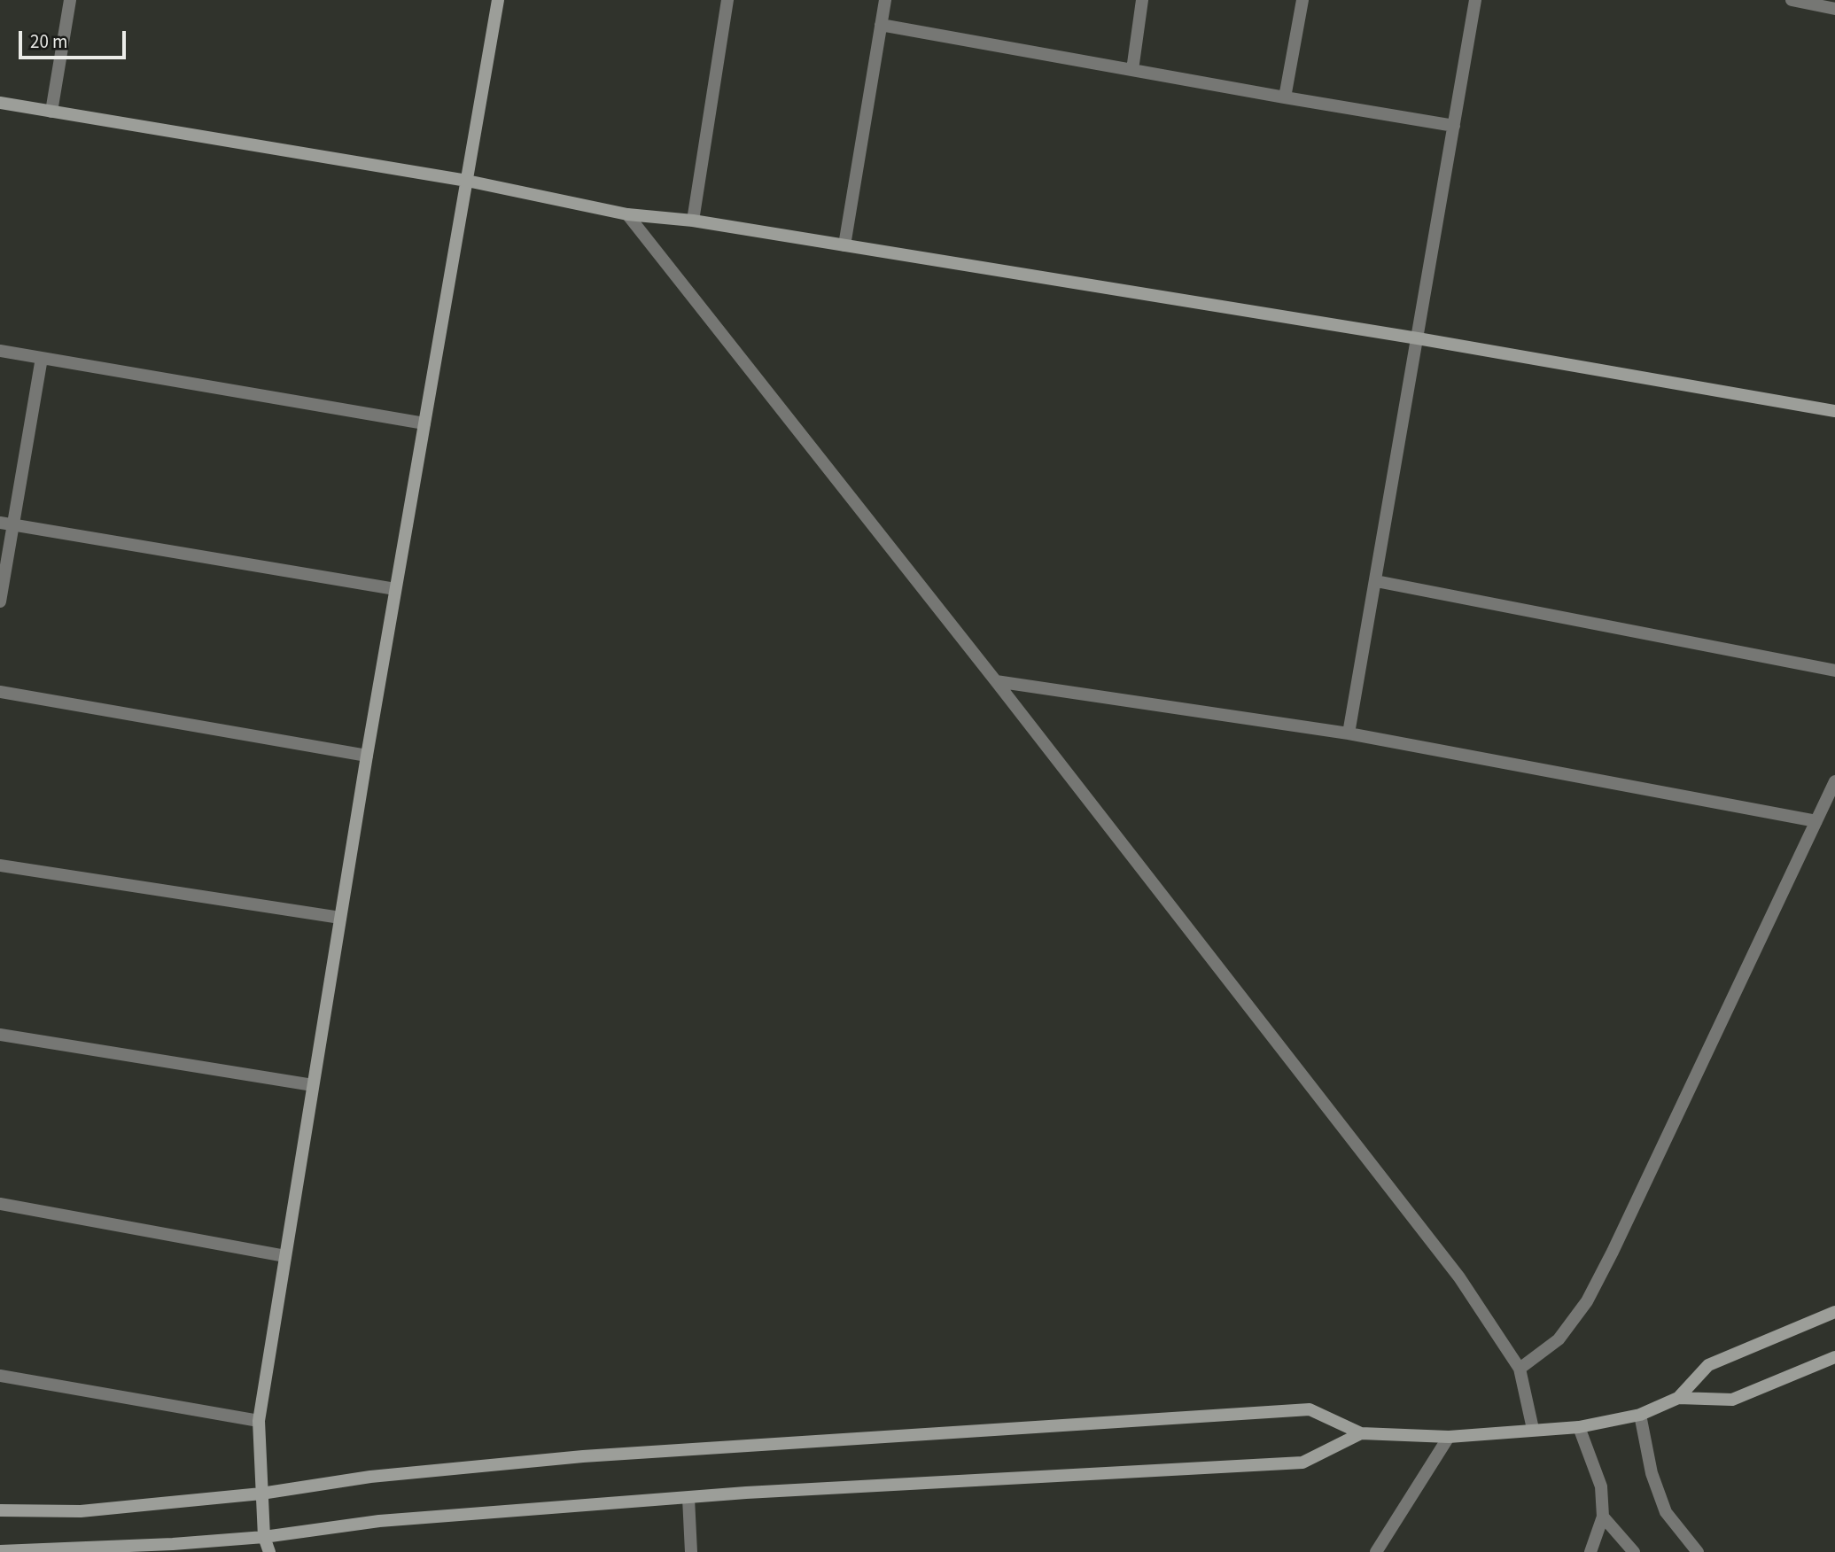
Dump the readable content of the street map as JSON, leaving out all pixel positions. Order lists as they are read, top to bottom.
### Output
{
  "scale_bar": "20 m"
}
